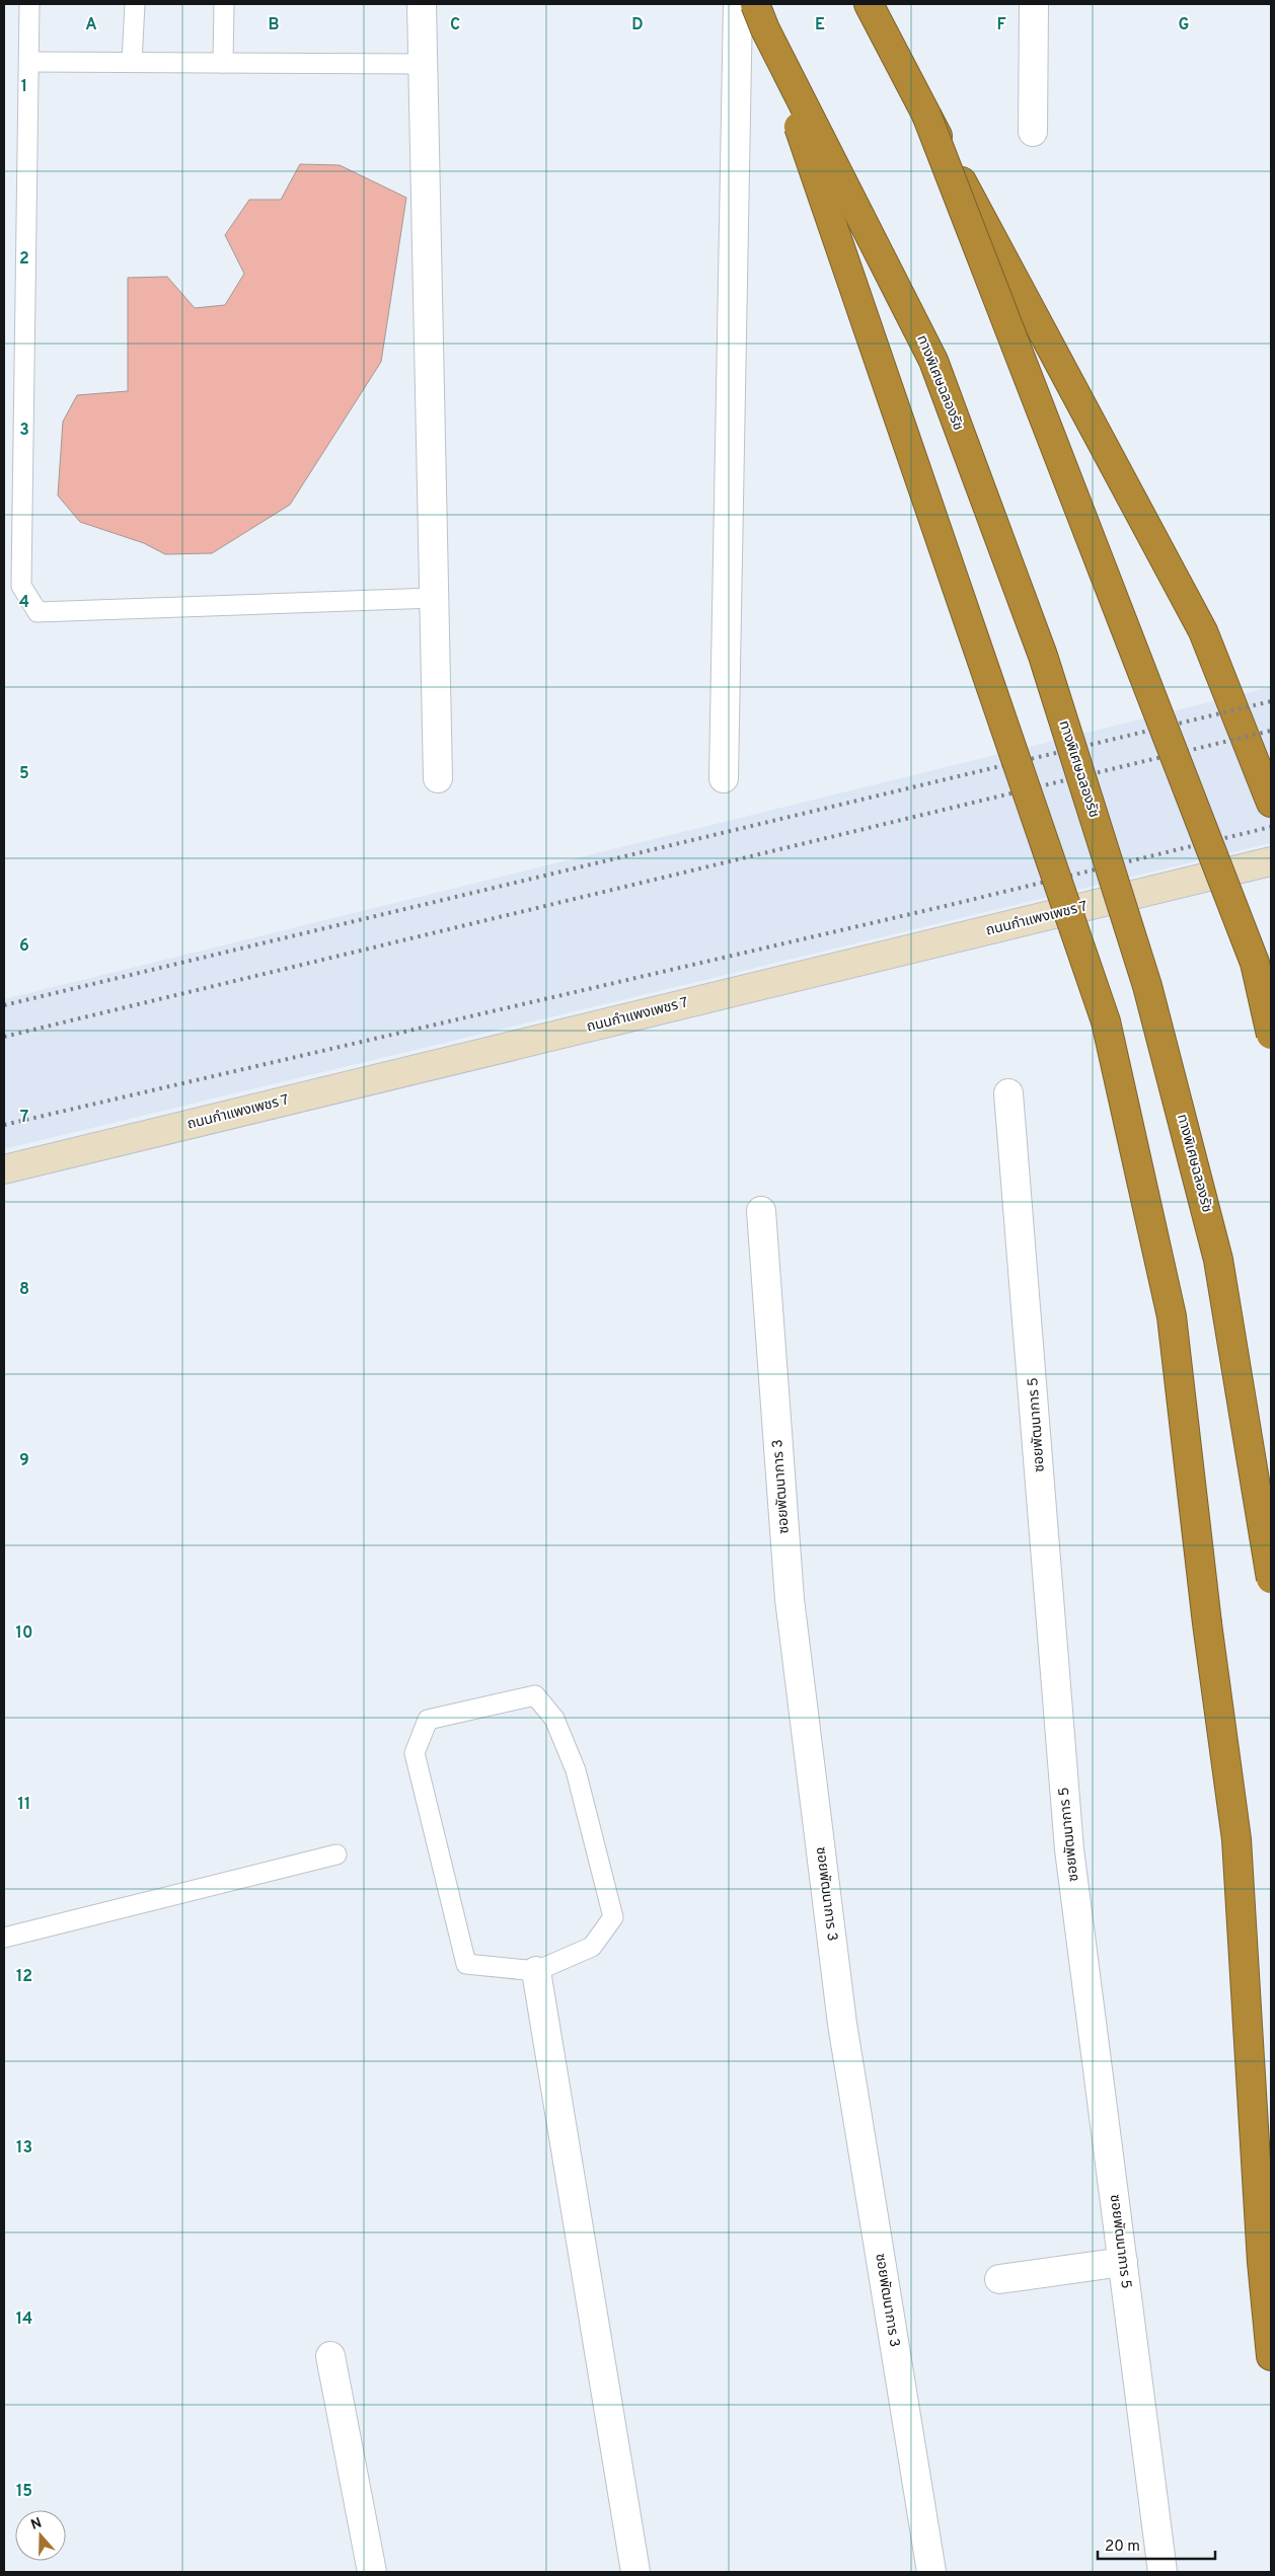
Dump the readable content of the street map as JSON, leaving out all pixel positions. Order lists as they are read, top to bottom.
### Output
{
  "streets": {
    "highway": ["ทางพิเศษฉลองรัช"],
    "street": ["ถนนกำแพงเพชร 7", "ซอยพัฒนาการ 5", "ซอยพัฒนาการ 3"]
  },
  "scale_bar": "20 m",
  "north": "top",
  "grid": {
    "columns": [
      "A",
      "B",
      "C",
      "D",
      "E",
      "F",
      "G"
    ],
    "rows": [
      "1",
      "2",
      "3",
      "4",
      "5",
      "6",
      "7",
      "8",
      "9",
      "10",
      "11",
      "12",
      "13",
      "14",
      "15"
    ]
  }
}
